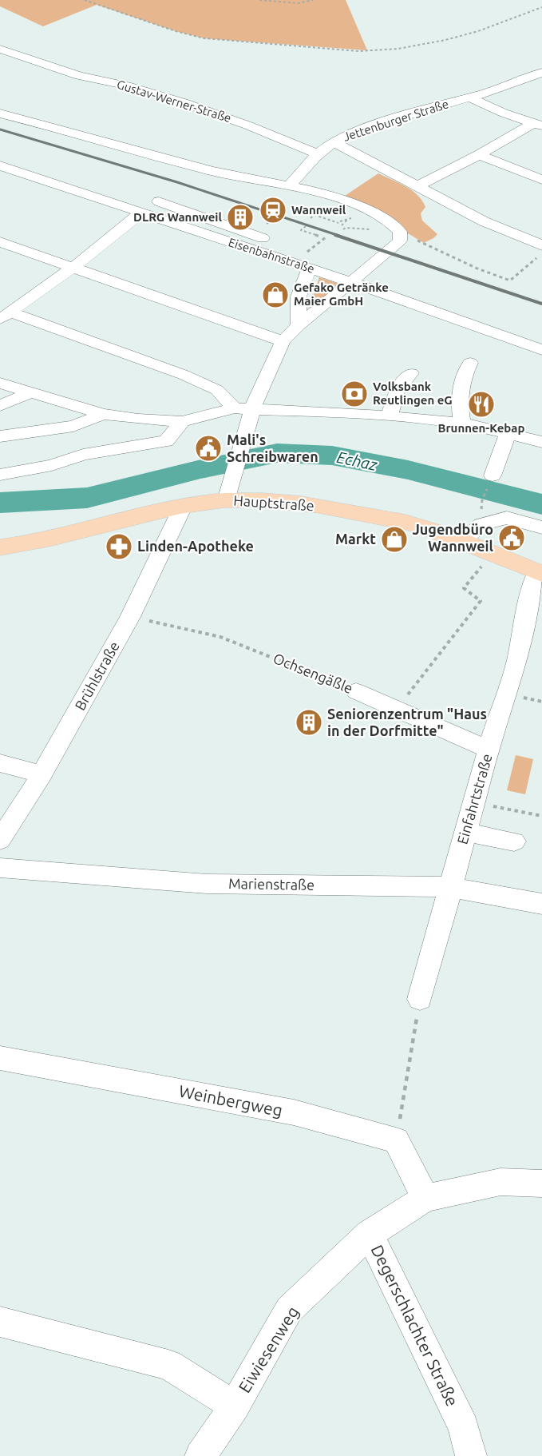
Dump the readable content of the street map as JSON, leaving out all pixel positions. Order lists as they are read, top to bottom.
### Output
{
  "streets": {
    "main road": ["Hauptstraße"],
    "street": [
      "Gustav-Werner-Straße",
      "Jettenburger Straße",
      "Eisenbahnstraße",
      "Ochsengäßle",
      "Brühlstraße",
      "Einfahrtstraße",
      "Marienstraße",
      "Weinbergweg",
      "Degerschlachter Straße",
      "Eiwiesenweg"
    ]
  },
  "crossings": [
    ["Gustav-Werner-Straße", "Jettenburger Straße"],
    ["Hauptstraße", "Brühlstraße"],
    ["Hauptstraße", "Einfahrtstraße"],
    ["Ochsengäßle", "Brühlstraße"],
    ["Ochsengäßle", "Einfahrtstraße"],
    ["Einfahrtstraße", "Marienstraße"],
    ["Degerschlachter Straße", "Eiwiesenweg"]
  ],
  "water": ["Echaz"],
  "places": {
    "station": ["Wannweil"],
    "building": ["DLRG Wannweil", "Seniorenzentrum \"Haus in der Dorfmitte\""],
    "shop": ["Gefako Getränke Maier GmbH", "Markt"],
    "bank": ["Volksbank Reutlingen eG"],
    "restaurant": ["Brunnen-Kebap"],
    "public building": ["Mali's Schreibwaren", "Jugendbüro Wannweil"],
    "pharmacy": ["Linden-Apotheke"]
  }
}
